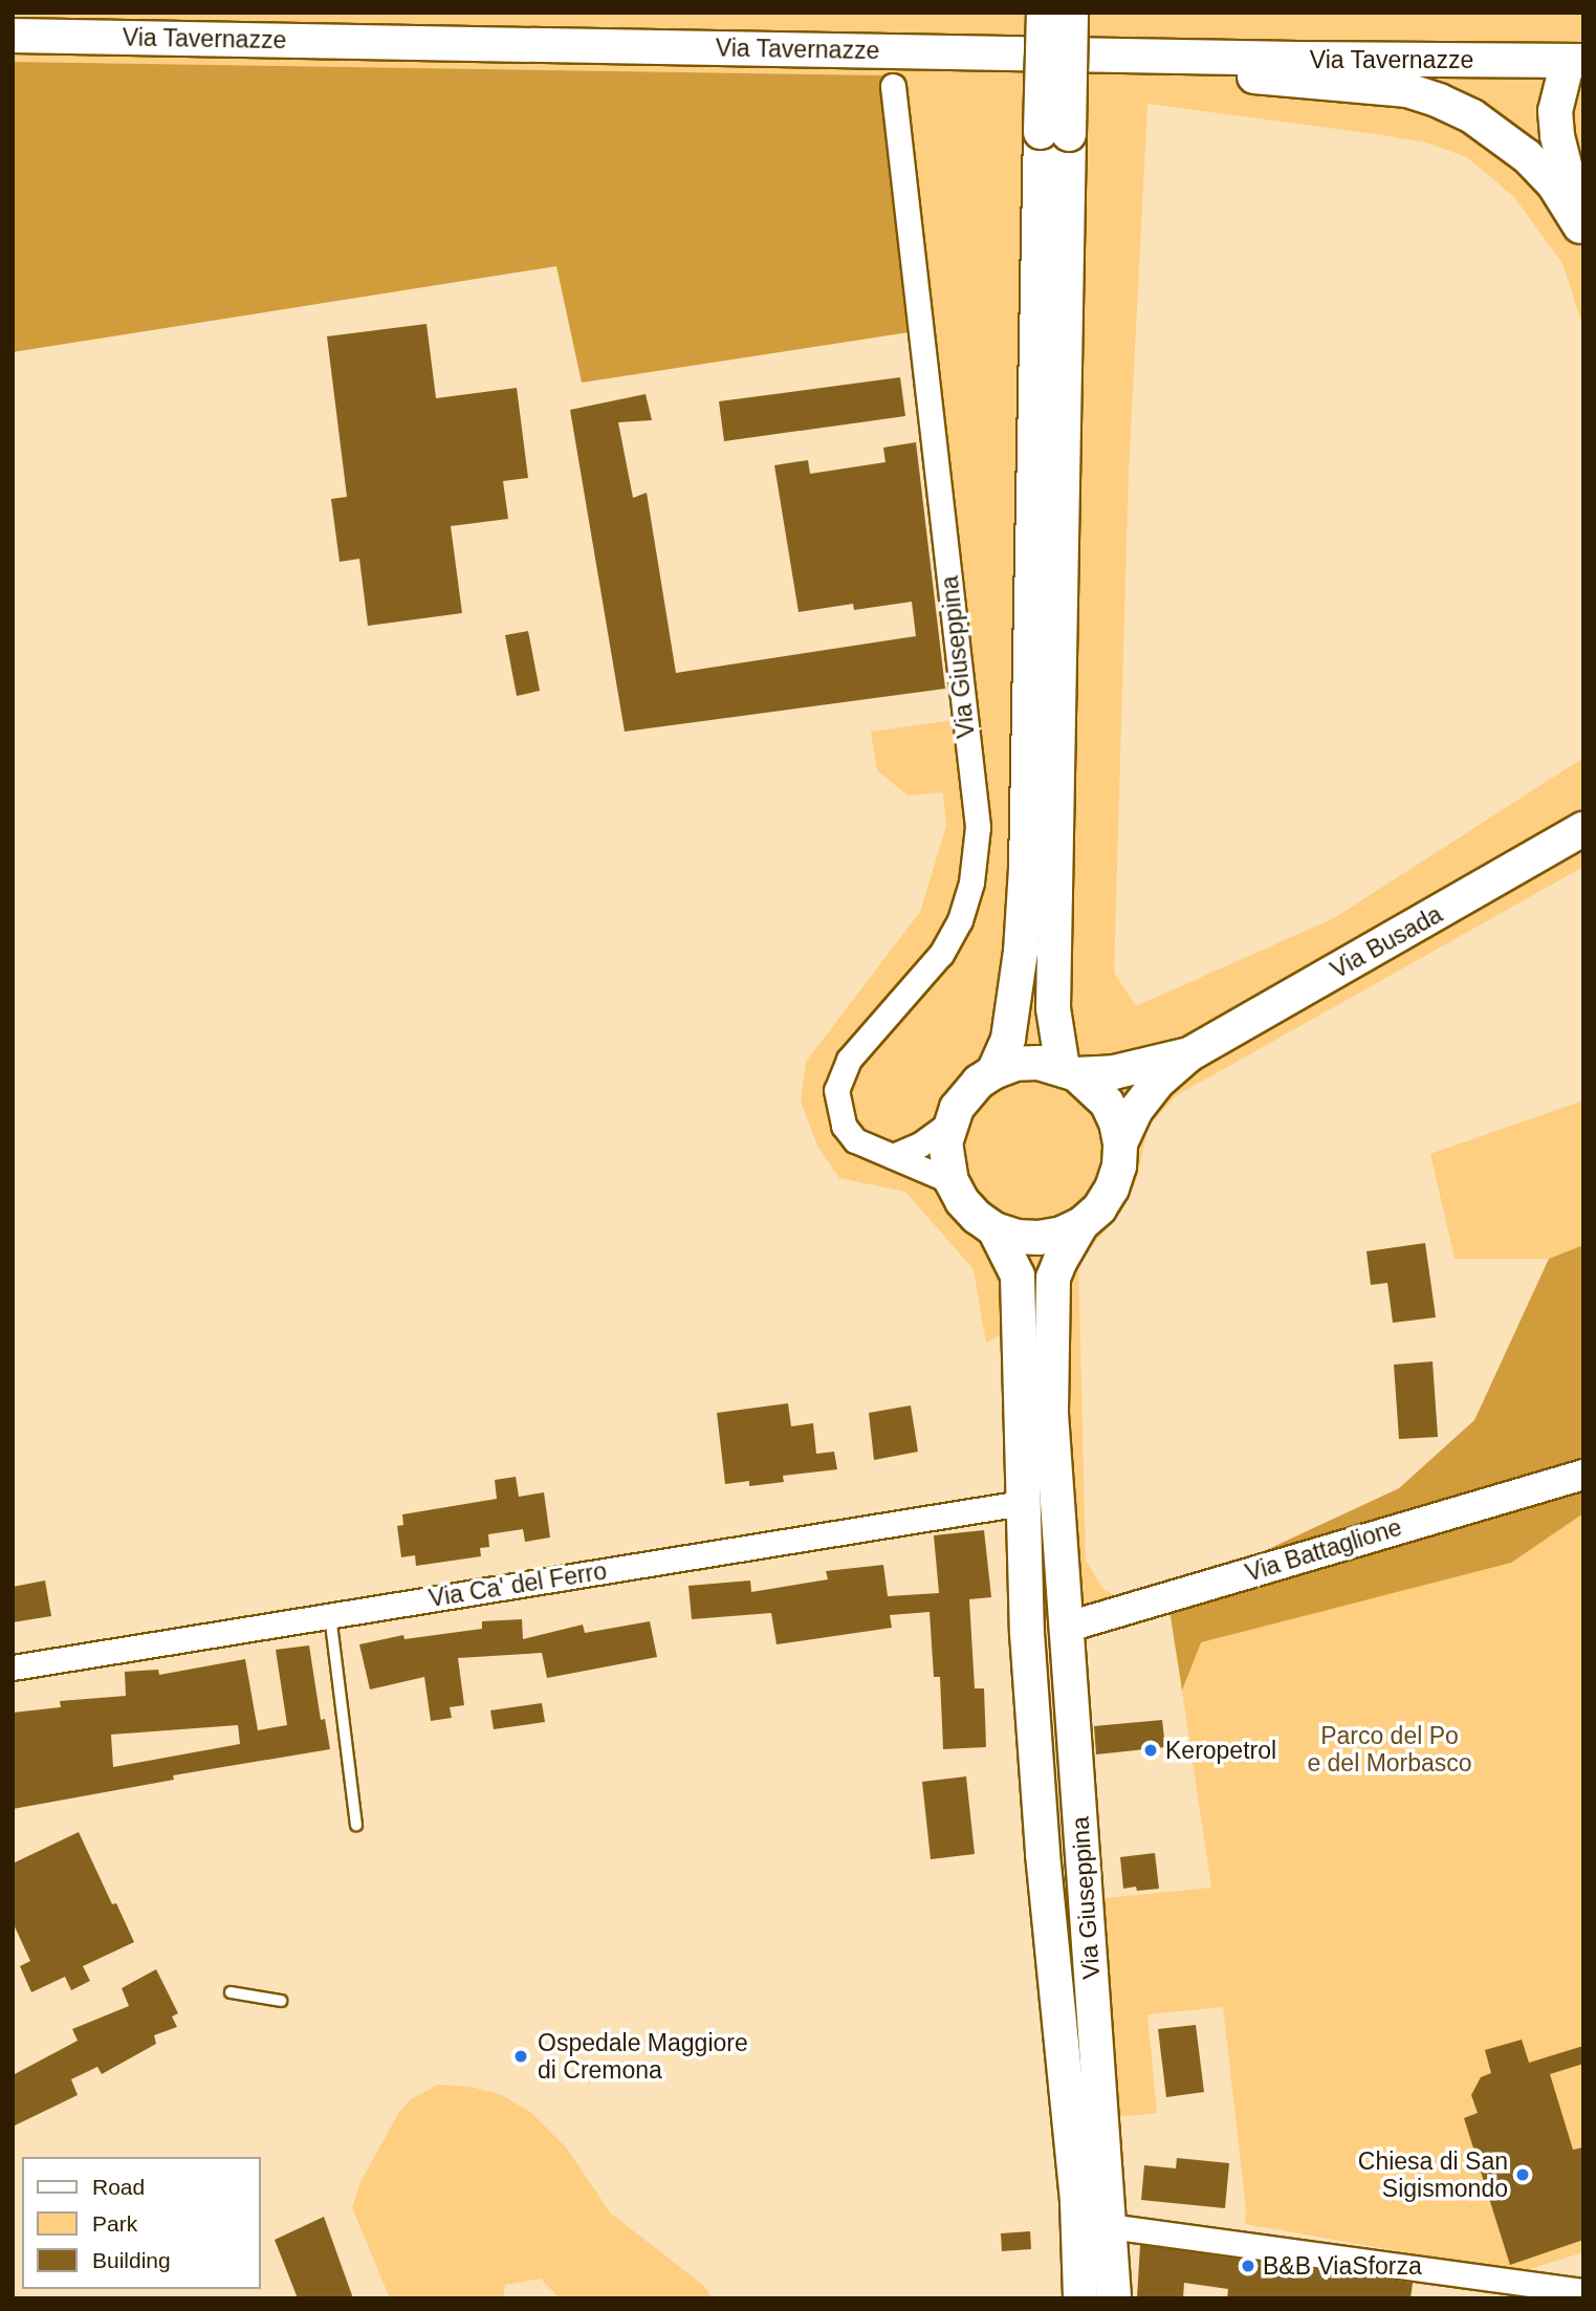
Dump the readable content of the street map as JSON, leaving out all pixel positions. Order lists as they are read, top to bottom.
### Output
{
  "streets": {
    "main road": ["Via Tavernazze", "Via Giuseppina", "Via Busada"],
    "street": ["Via Battaglione", "Via Ca' del Ferro"]
  },
  "crossings": [
    ["Via Giuseppina", "Via Busada"],
    ["Via Giuseppina", "Via Battaglione"],
    ["Via Giuseppina", "Via Ca' del Ferro"]
  ],
  "parks": ["Parco del Po e del Morbasco"],
  "places": [
    "Keropetrol",
    "Ospedale Maggiore di Cremona",
    "Chiesa di San Sigismondo",
    "B&B ViaSforza"
  ],
  "legend": ["Road", "Park", "Building"]
}
